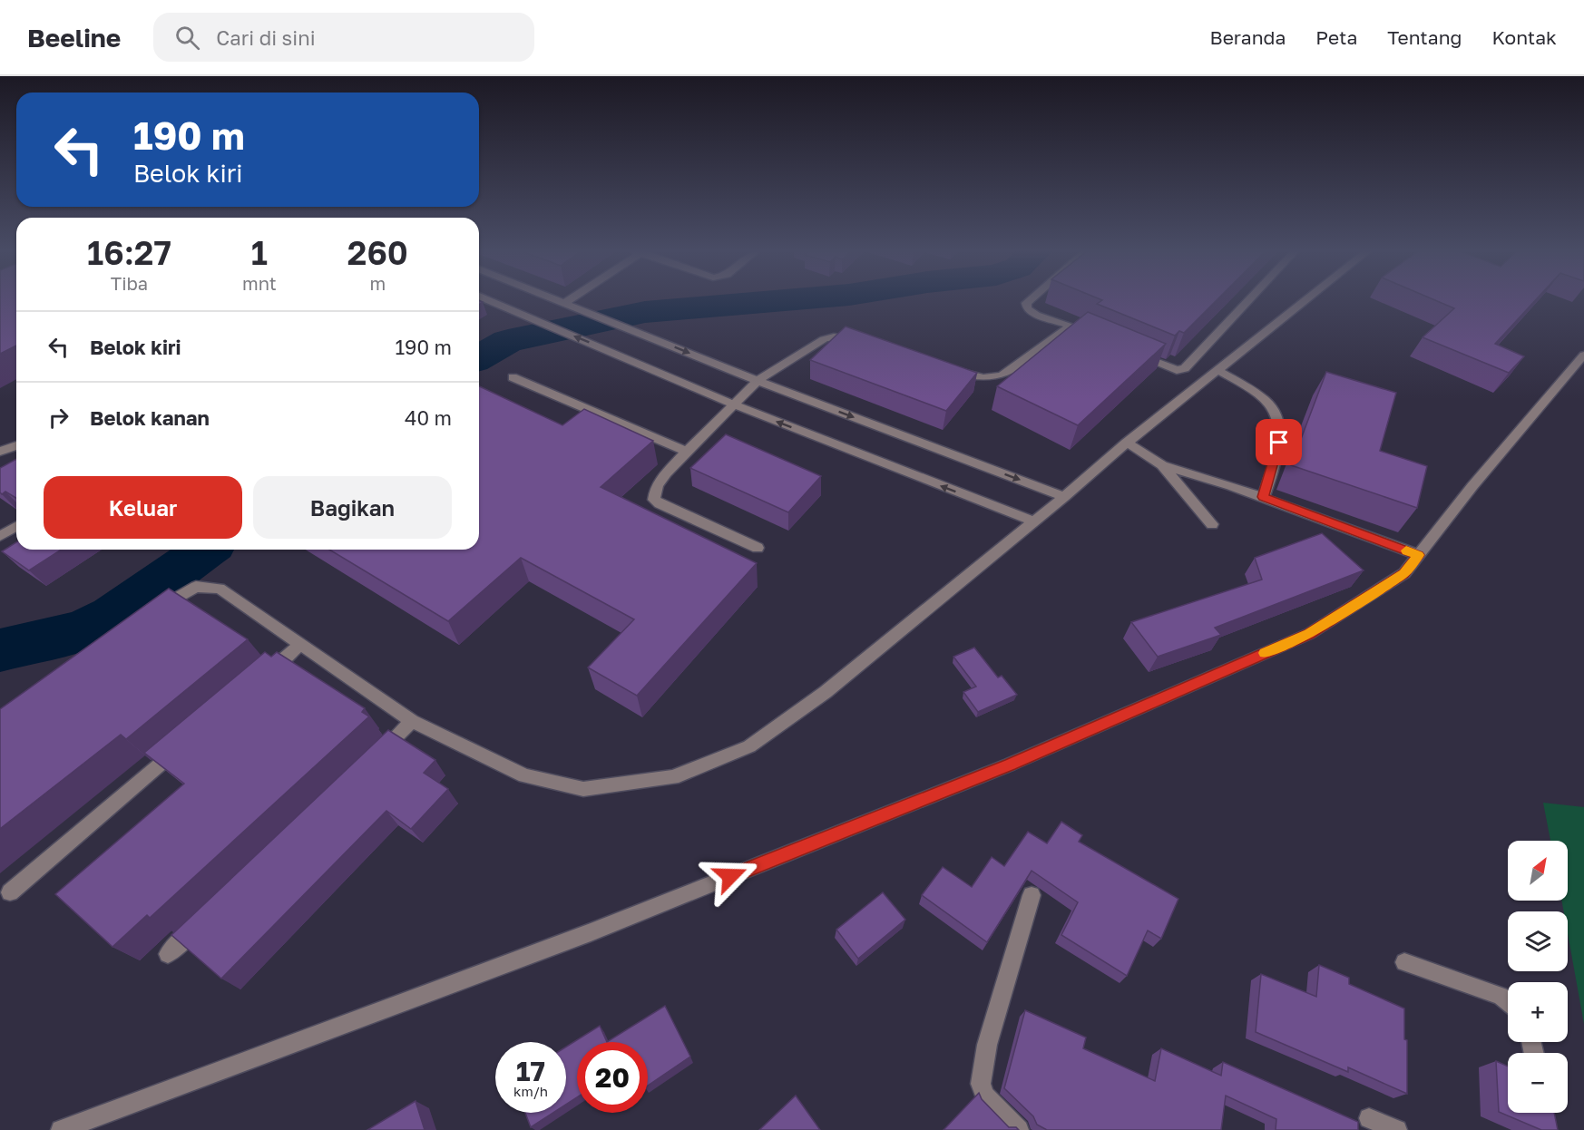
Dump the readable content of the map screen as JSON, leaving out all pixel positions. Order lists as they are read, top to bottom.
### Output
{
  "north": "top right",
  "page": {
    "header": "Beeline",
    "search": "Cari di sini",
    "nav": [
      "Beranda",
      "Peta",
      "Tentang",
      "Kontak"
    ],
    "turn": ["190 m", "Belok kiri"],
    "eta": [
      "16:27",
      "Tiba",
      "1",
      "mnt",
      "260",
      "m"
    ],
    "list": [
      {
        "name": "Belok kiri",
        "value": "190 m"
      },
      {
        "name": "Belok kanan",
        "value": "40 m"
      }
    ],
    "buttons": ["Keluar", "Bagikan"],
    "map_buttons": ["+", "−"],
    "speed": "17 km/h",
    "limit": "20"
  }
}
